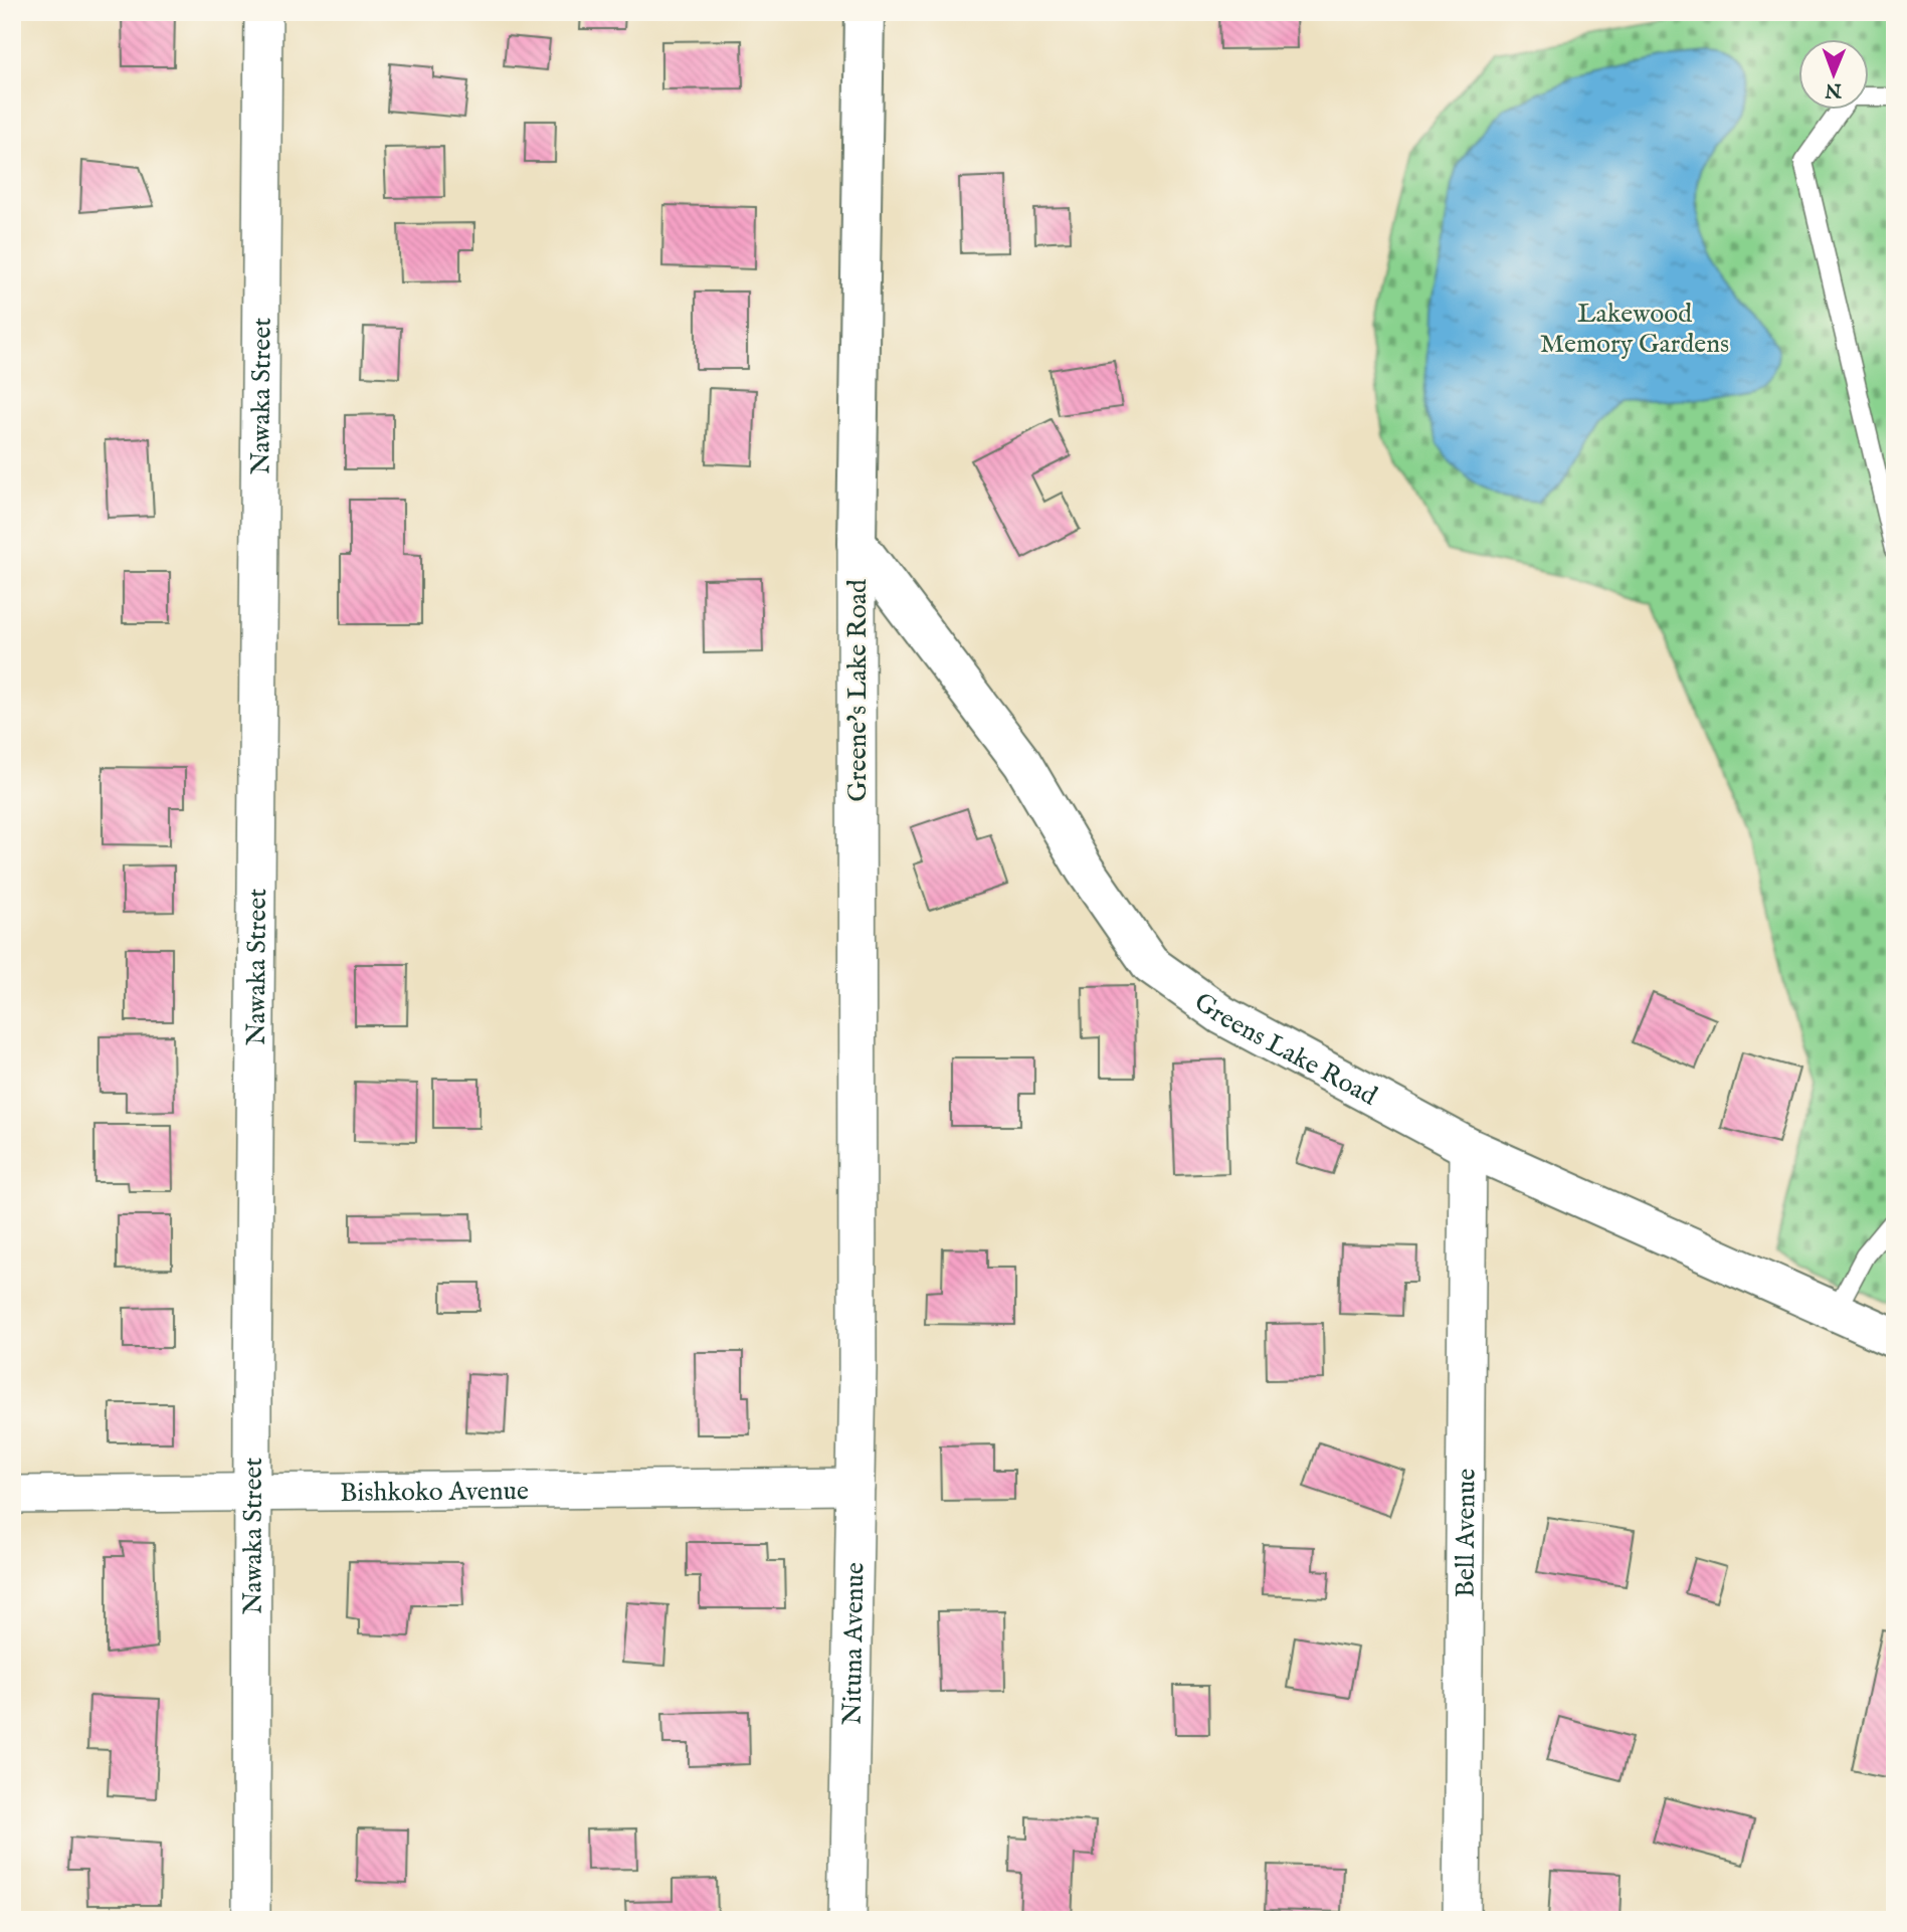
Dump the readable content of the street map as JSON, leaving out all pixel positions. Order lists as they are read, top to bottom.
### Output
{
  "streets": {
    "street": [
      "Nawaka Street",
      "Greene's Lake Road",
      "Greens Lake Road",
      "Bishkoko Avenue",
      "Bell Avenue",
      "Nituna Avenue"
    ]
  },
  "crossings": [
    ["Nawaka Street", "Bishkoko Avenue"],
    ["Greene's Lake Road", "Greens Lake Road"],
    ["Greene's Lake Road", "Nituna Avenue"],
    ["Greens Lake Road", "Bell Avenue"],
    ["Bishkoko Avenue", "Nituna Avenue"]
  ],
  "parks": ["Lakewood Memory Gardens"],
  "north": "bottom"
}
